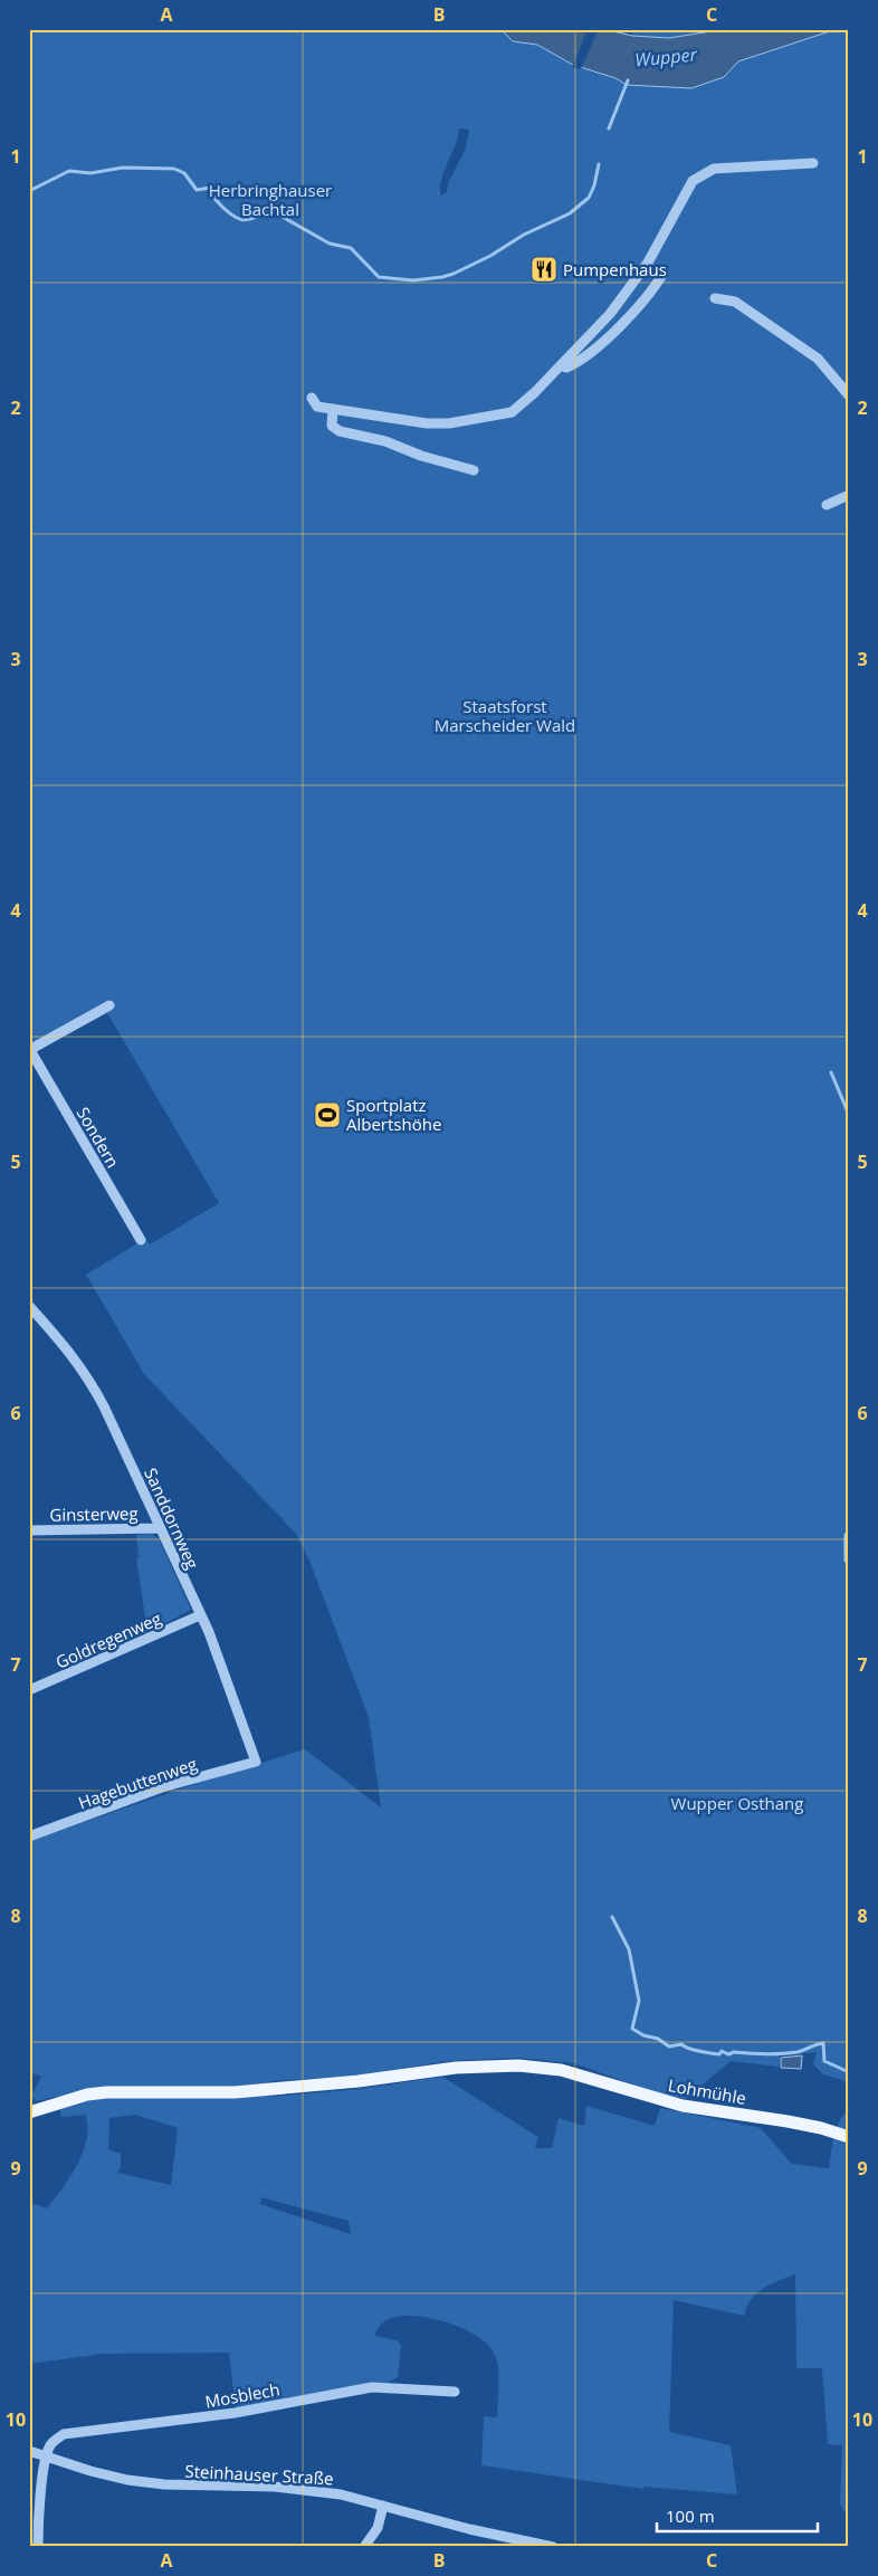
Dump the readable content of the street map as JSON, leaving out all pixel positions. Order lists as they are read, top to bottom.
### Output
{
  "streets": {
    "main road": ["Lohmühle"],
    "street": [
      "Sondern",
      "Ginsterweg",
      "Sanddornweg",
      "Goldregenweg",
      "Hagebuttenweg",
      "Mosblech",
      "Steinhauser Straße"
    ]
  },
  "crossings": [
    ["Ginsterweg", "Sanddornweg"],
    ["Sanddornweg", "Goldregenweg"],
    ["Sanddornweg", "Hagebuttenweg"],
    ["Mosblech", "Steinhauser Straße"]
  ],
  "water": ["Wupper"],
  "parks": ["Herbringhauser Bachtal", "Staatsforst Marscheider Wald", "Wupper Osthang"],
  "places": {
    "restaurant": ["Pumpenhaus"],
    "sports": ["Sportplatz Albertshöhe"]
  },
  "scale_bar": "100 m",
  "grid": {
    "columns": ["A", "B", "C"],
    "rows": [
      "1",
      "2",
      "3",
      "4",
      "5",
      "6",
      "7",
      "8",
      "9",
      "10"
    ]
  }
}
